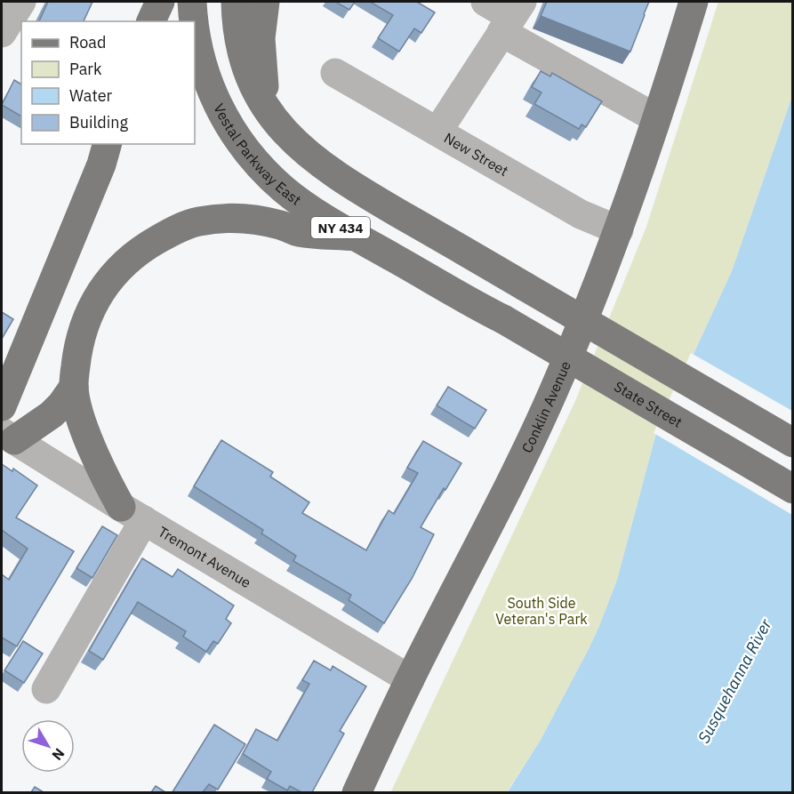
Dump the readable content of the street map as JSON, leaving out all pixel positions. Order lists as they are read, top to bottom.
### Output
{
  "streets": {
    "main road": [
      "Vestal Parkway East",
      "NY 434",
      "State Street",
      "Conklin Avenue"
    ],
    "street": ["New Street", "Tremont Avenue"]
  },
  "crossings": [
    ["Vestal Parkway East", "State Street"],
    ["New Street", "Conklin Avenue"],
    ["Conklin Avenue", "Tremont Avenue"]
  ],
  "water": ["Susquehanna River"],
  "parks": ["South Side Veteran's Park"],
  "legend": [
    "Road",
    "Park",
    "Water",
    "Building"
  ],
  "north": "bottom right"
}
